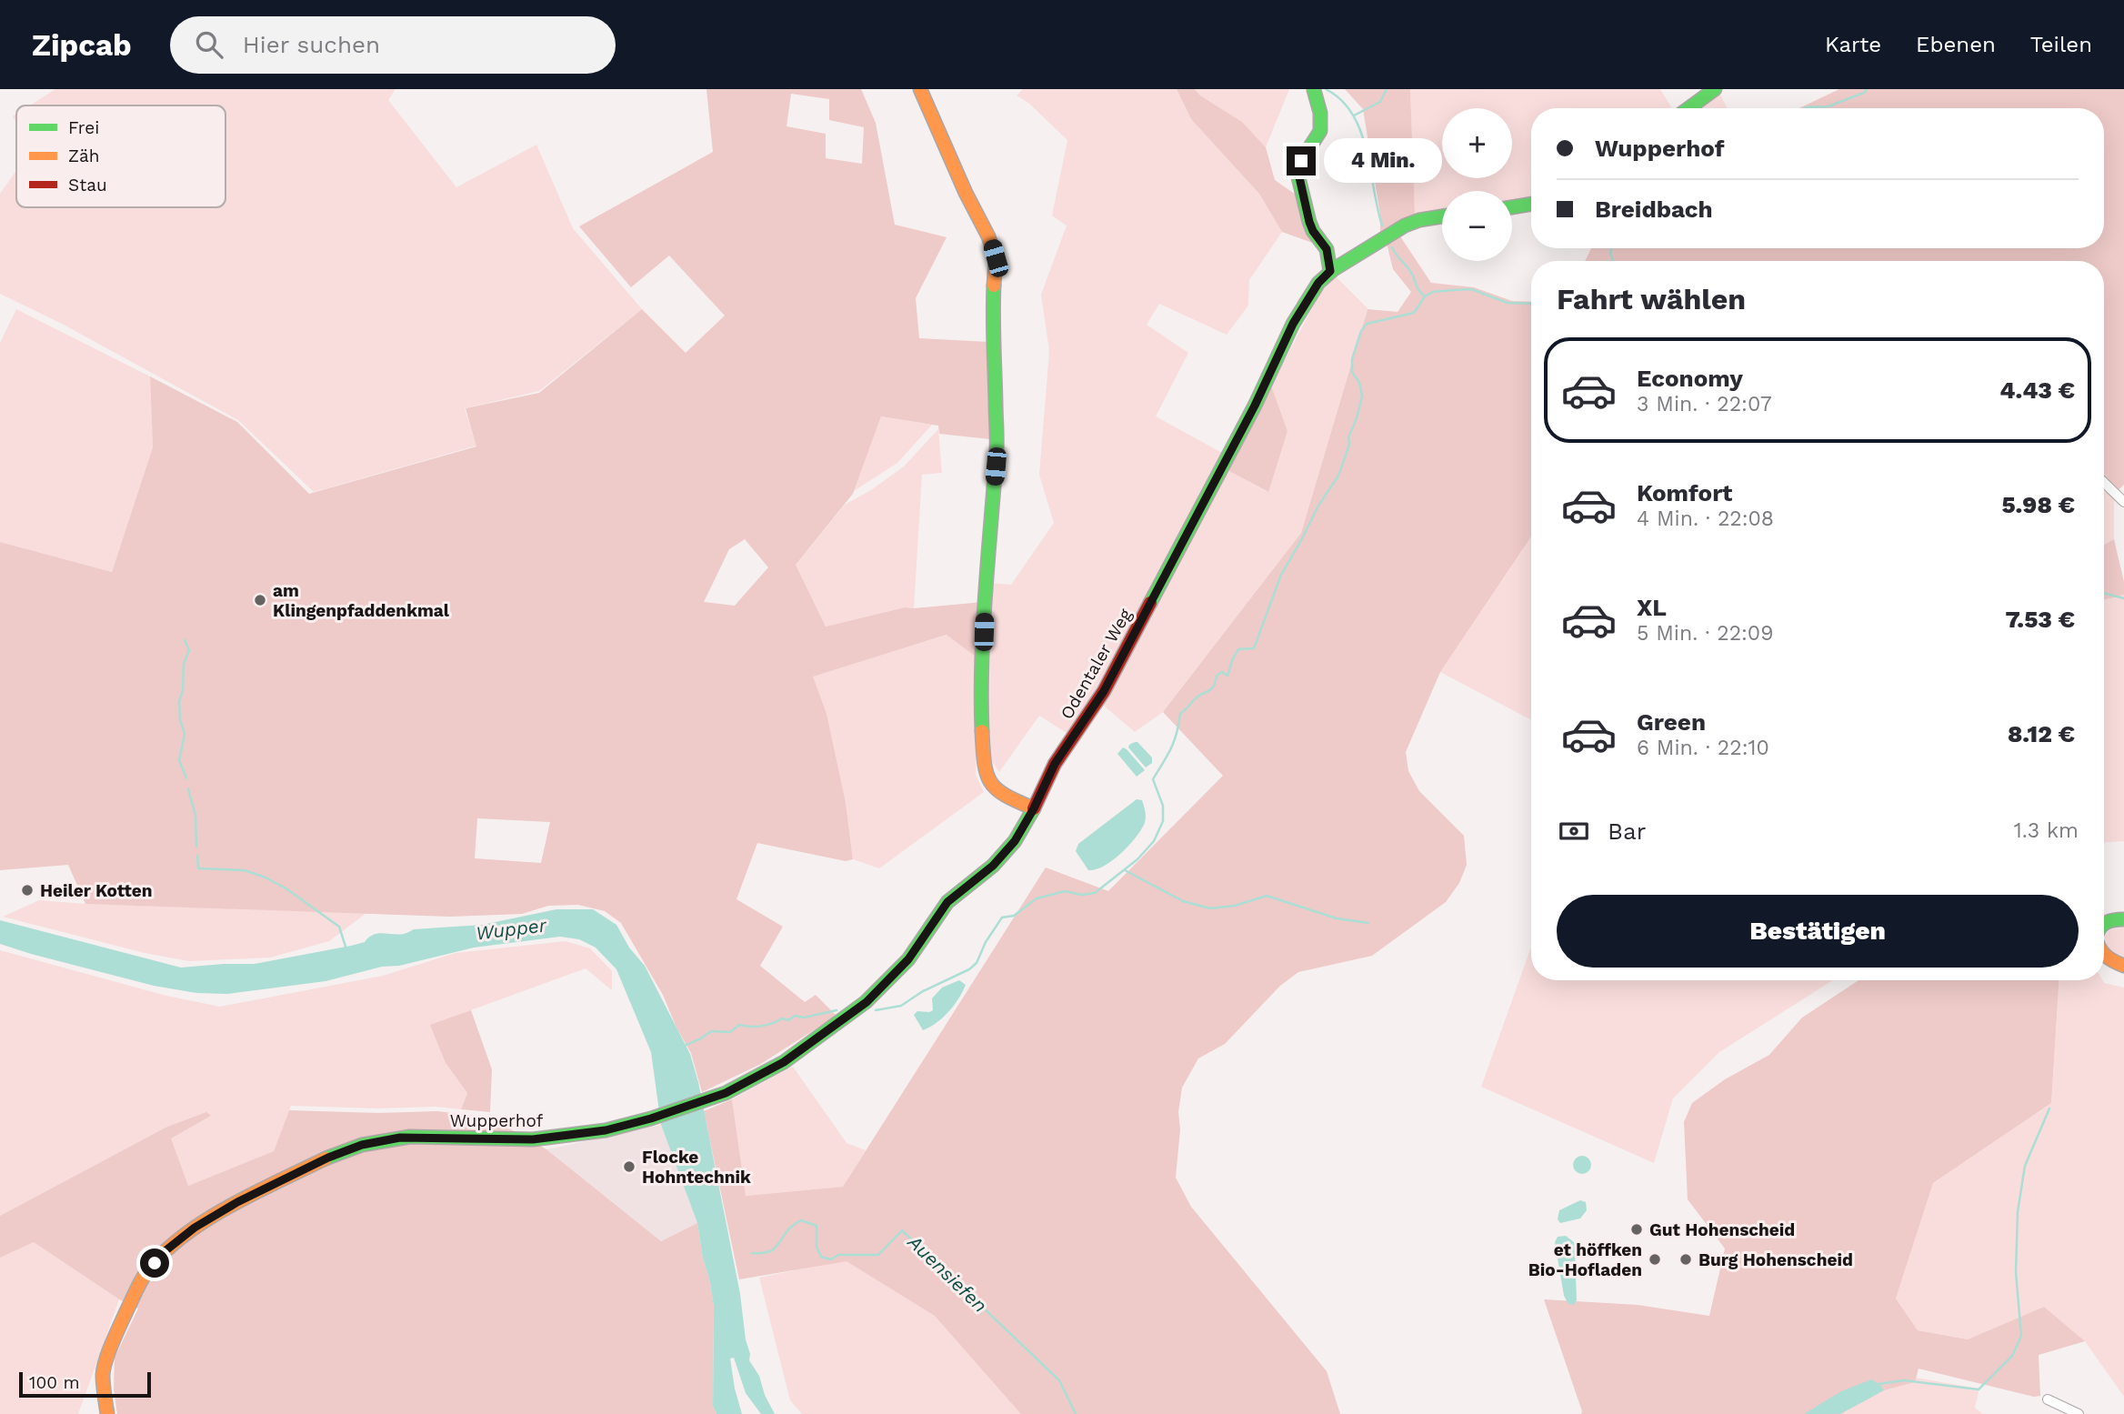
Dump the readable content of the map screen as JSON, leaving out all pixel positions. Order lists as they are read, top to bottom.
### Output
{
  "streets": {
    "main road": ["Odentaler Weg", "Wupperhof"]
  },
  "crossings": [
    ["Odentaler Weg", "Wupperhof"]
  ],
  "water": ["Wupper", "Auensiefen"],
  "places": [
    "am Klingenpfaddenkmal",
    "Heiler Kotten",
    "Flocke Hohntechnik",
    "Gut Hohenscheid",
    "et höffken Bio-Hofladen",
    "Burg Hohenscheid"
  ],
  "legend": ["Frei", "Zäh", "Stau"],
  "scale_bar": "100 m",
  "page": {
    "header": "Zipcab",
    "search": "Hier suchen",
    "nav": ["Karte", "Ebenen", "Teilen"],
    "map_buttons": ["+", "−"],
    "banner": ["Wupperhof", "Breidbach"],
    "bubble": "4 Min.",
    "heading": "Fahrt wählen",
    "list": [
      {
        "name": "Economy",
        "note": "3 Min. · 22:07",
        "value": "4.43 €"
      },
      {
        "name": "Komfort",
        "note": "4 Min. · 22:08",
        "value": "5.98 €"
      },
      {
        "name": "XL",
        "note": "5 Min. · 22:09",
        "value": "7.53 €"
      },
      {
        "name": "Green",
        "note": "6 Min. · 22:10",
        "value": "8.12 €"
      }
    ],
    "pay": ["Bar", "1.3 km"],
    "buttons": "Bestätigen",
    "scale": "100 m"
  }
}
